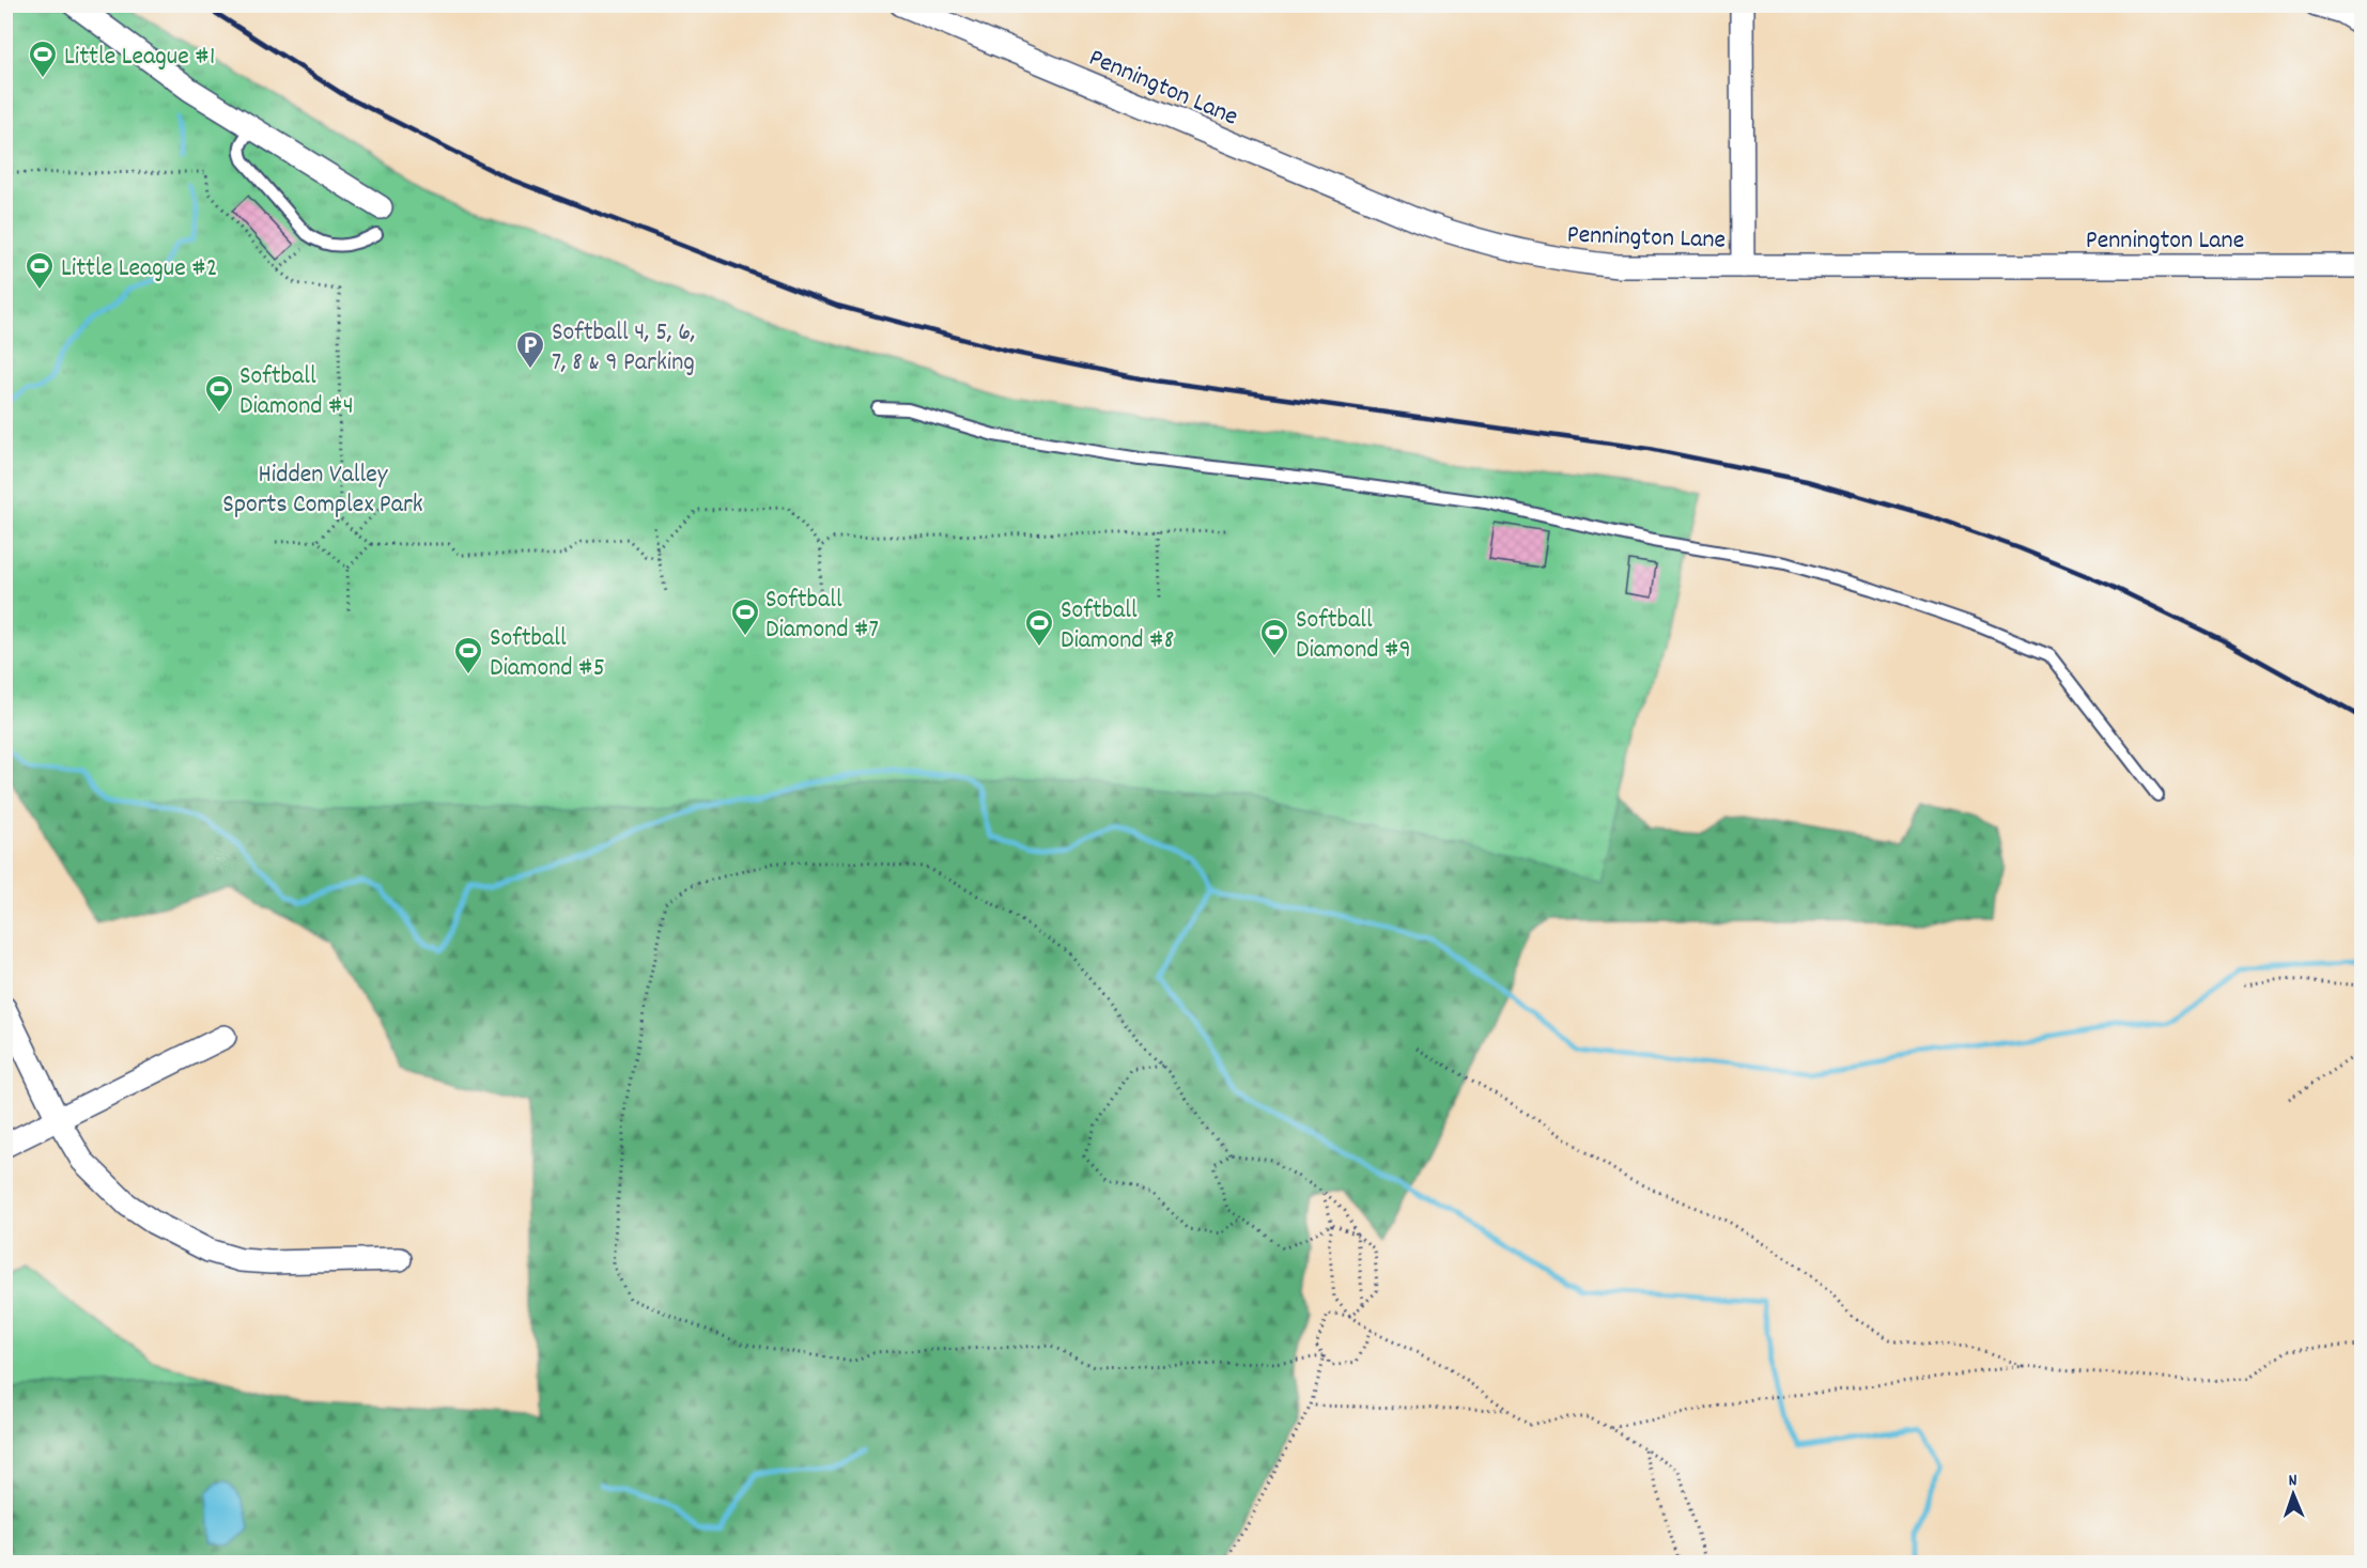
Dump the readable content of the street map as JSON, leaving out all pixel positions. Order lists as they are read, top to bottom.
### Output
{
  "streets": {
    "street": ["Pennington Lane"]
  },
  "parks": ["Hidden Valley Sports Complex Park"],
  "places": {
    "sports": [
      "Little League #1",
      "Little League #2",
      "Softball Diamond #4",
      "Softball Diamond #7",
      "Softball Diamond #8",
      "Softball Diamond #9",
      "Softball Diamond #5"
    ],
    "parking": ["Softball 4, 5, 6, 7, 8 & 9 Parking"]
  },
  "north": "top"
}
